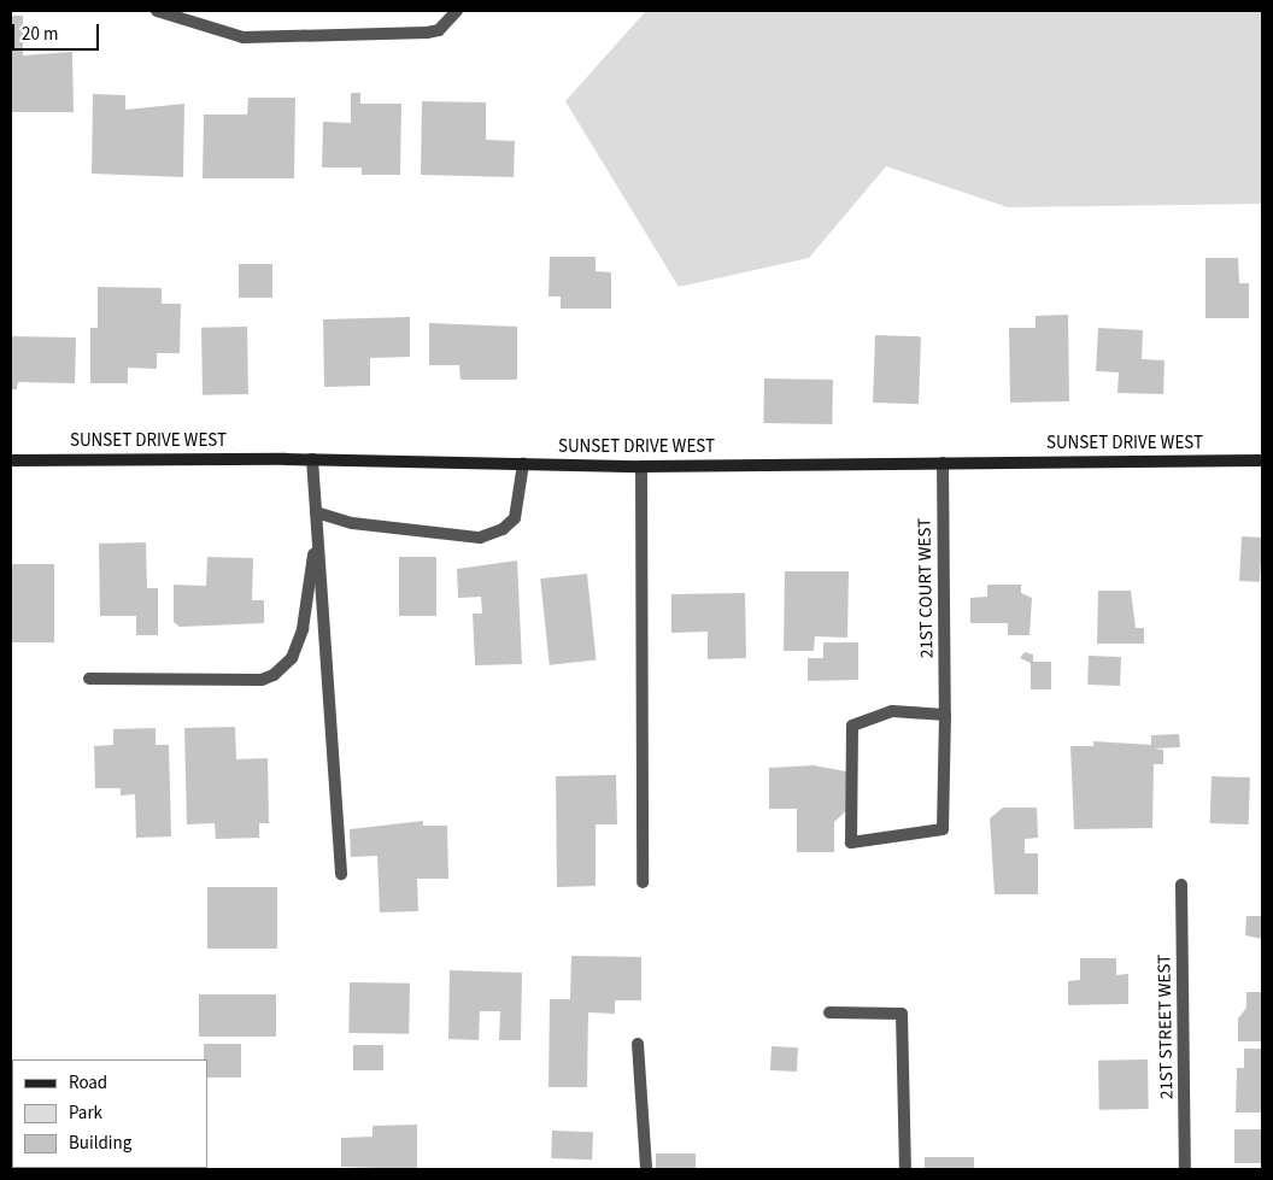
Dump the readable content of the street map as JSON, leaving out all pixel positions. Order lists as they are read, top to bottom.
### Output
{
  "streets": {
    "street": ["SUNSET DRIVE WEST", "21ST COURT WEST", "21ST STREET WEST"]
  },
  "crossings": [
    ["SUNSET DRIVE WEST", "21ST COURT WEST"]
  ],
  "legend": ["Road", "Park", "Building"],
  "scale_bar": "20 m"
}
